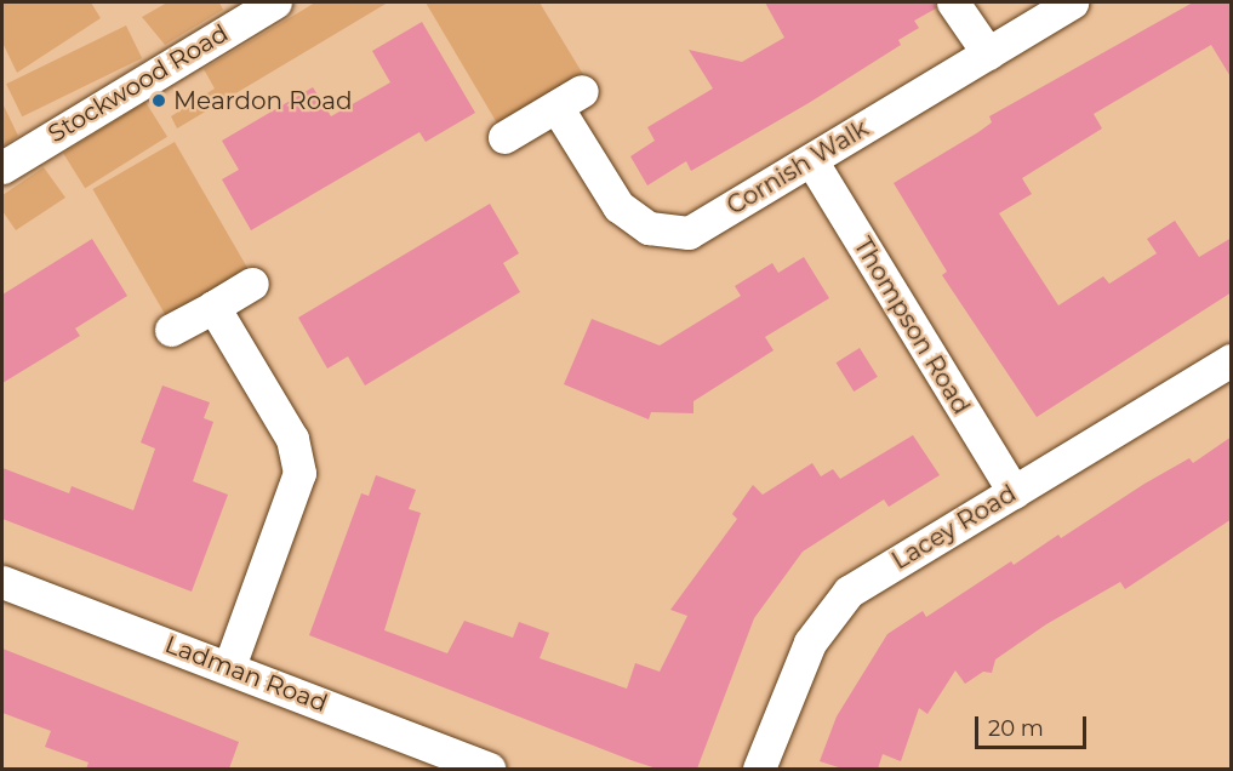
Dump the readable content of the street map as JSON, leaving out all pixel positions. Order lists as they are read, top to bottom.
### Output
{
  "streets": {
    "street": [
      "Stockwood Road",
      "Cornish Walk",
      "Thompson Road",
      "Lacey Road",
      "Ladman Road"
    ]
  },
  "crossings": [
    ["Cornish Walk", "Thompson Road"],
    ["Thompson Road", "Lacey Road"]
  ],
  "places": ["Meardon Road"],
  "scale_bar": "20 m"
}
